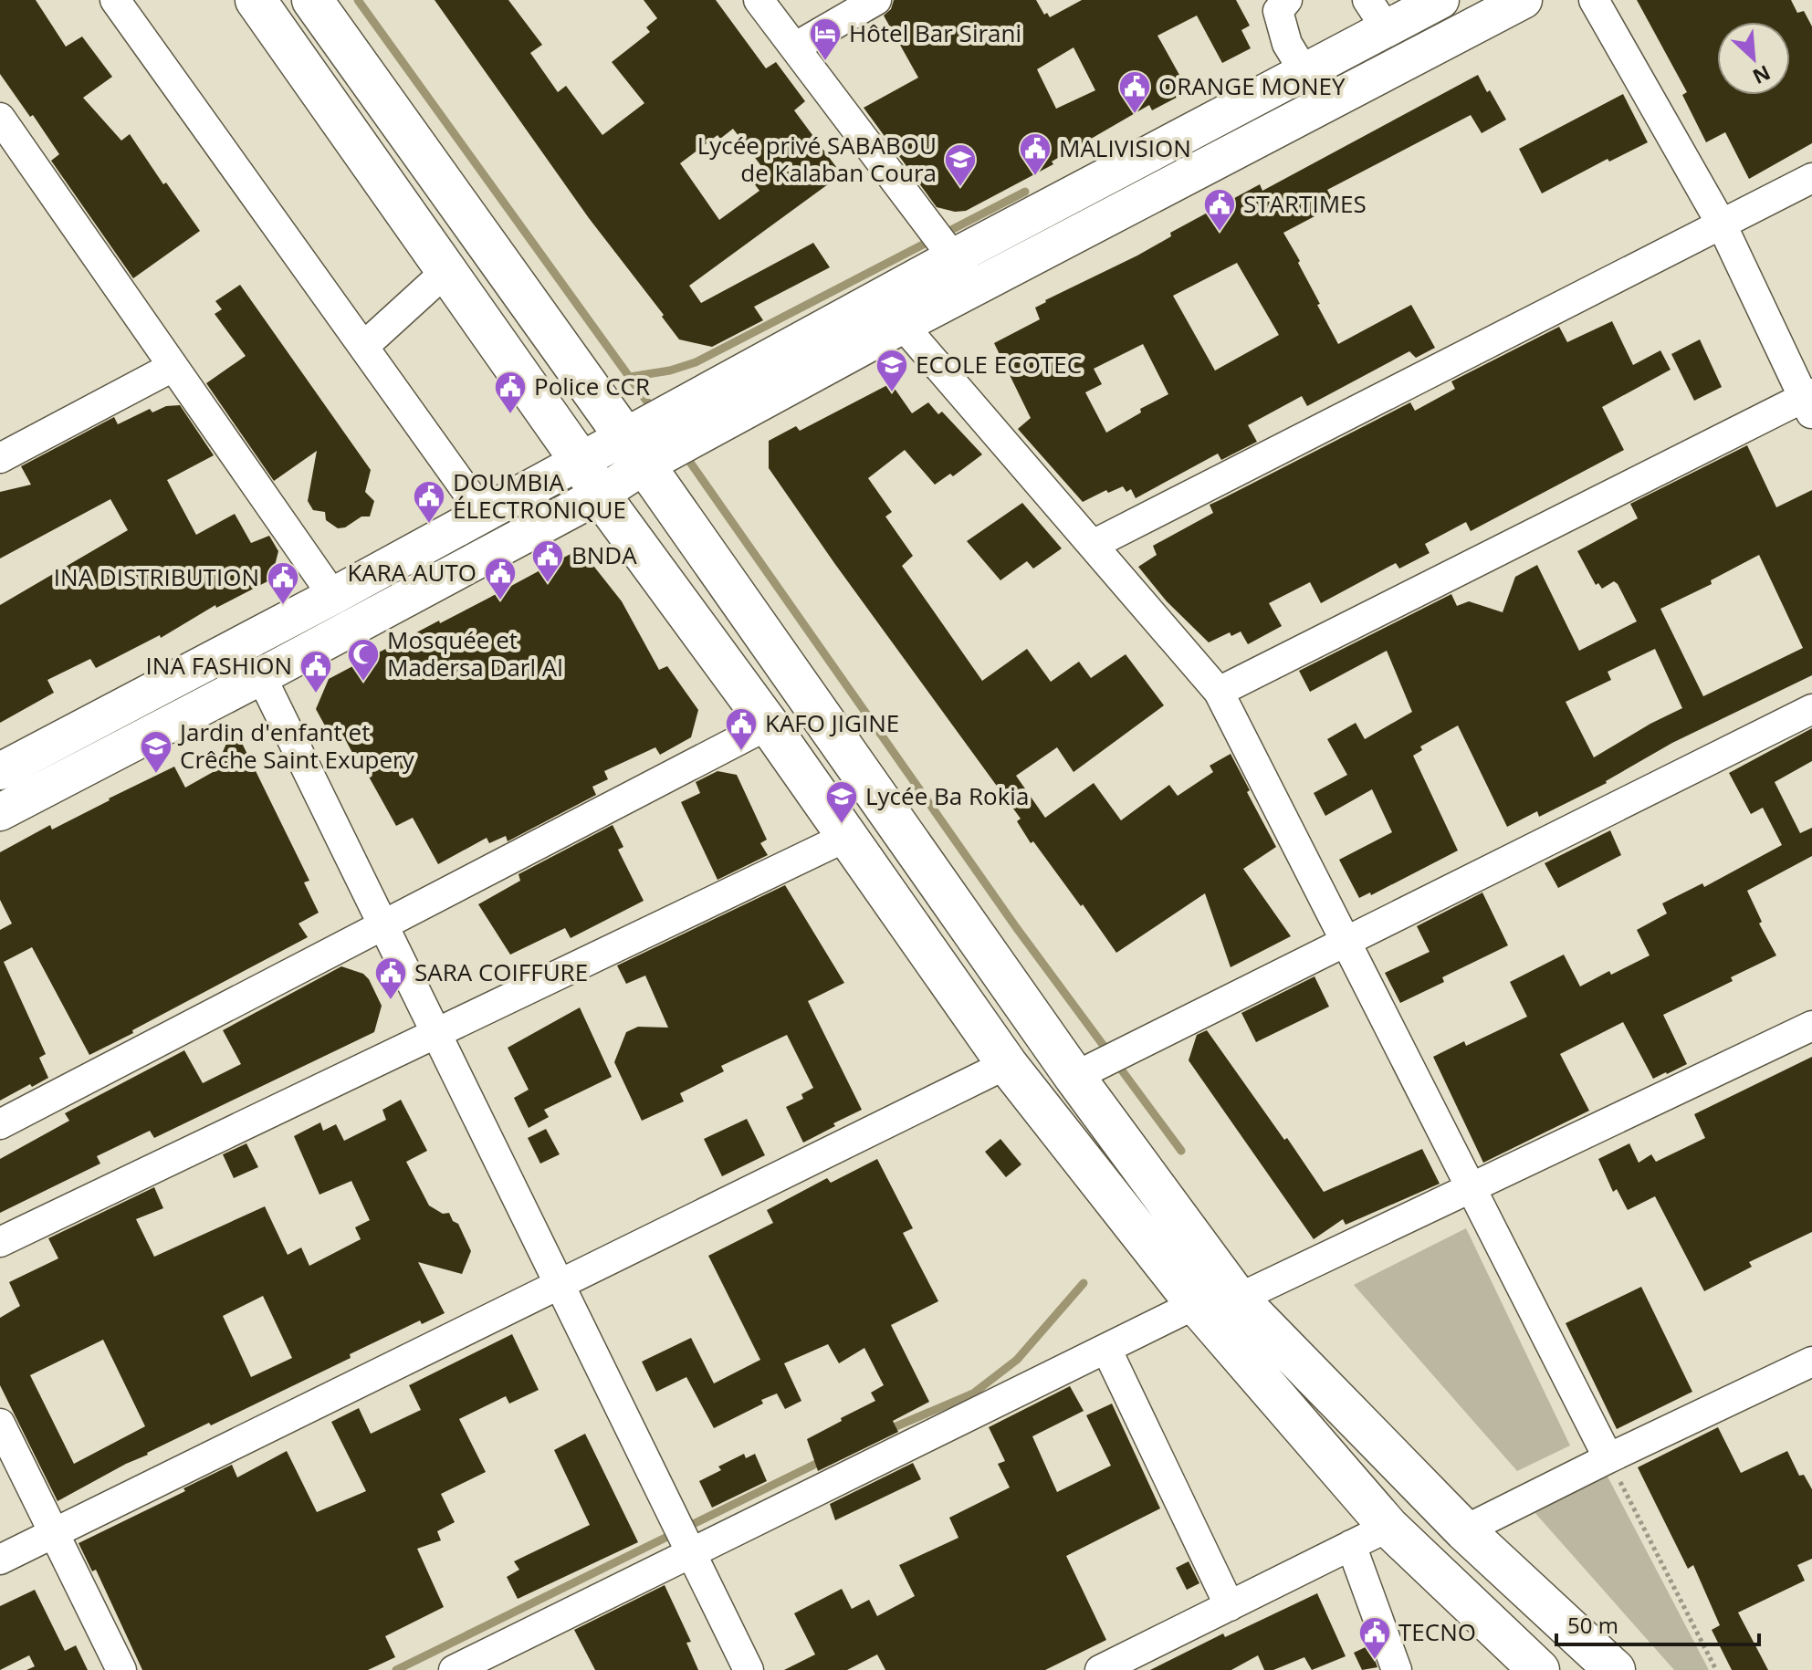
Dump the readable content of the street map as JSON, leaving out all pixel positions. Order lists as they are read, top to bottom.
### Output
{
  "places": {
    "hotel": ["Hôtel Bar Sirani"],
    "public building": [
      "ORANGE MONEY",
      "MALIVISION",
      "STARTIMES",
      "Police CCR",
      "DOUMBIA ÉLECTRONIQUE",
      "BNDA",
      "KARA AUTO",
      "INA DISTRIBUTION",
      "INA FASHION",
      "KAFO JIGINE",
      "SARA COIFFURE",
      "TECNO"
    ],
    "school or university": [
      "Lycée privé SABABOU de Kalaban Coura",
      "ECOLE ECOTEC",
      "Jardin d'enfant et Crêche Saint Exupery",
      "Lycée Ba Rokia"
    ],
    "mosque": ["Mosquée et Madersa Darl Al"]
  },
  "scale_bar": "50 m",
  "north": "bottom right"
}
